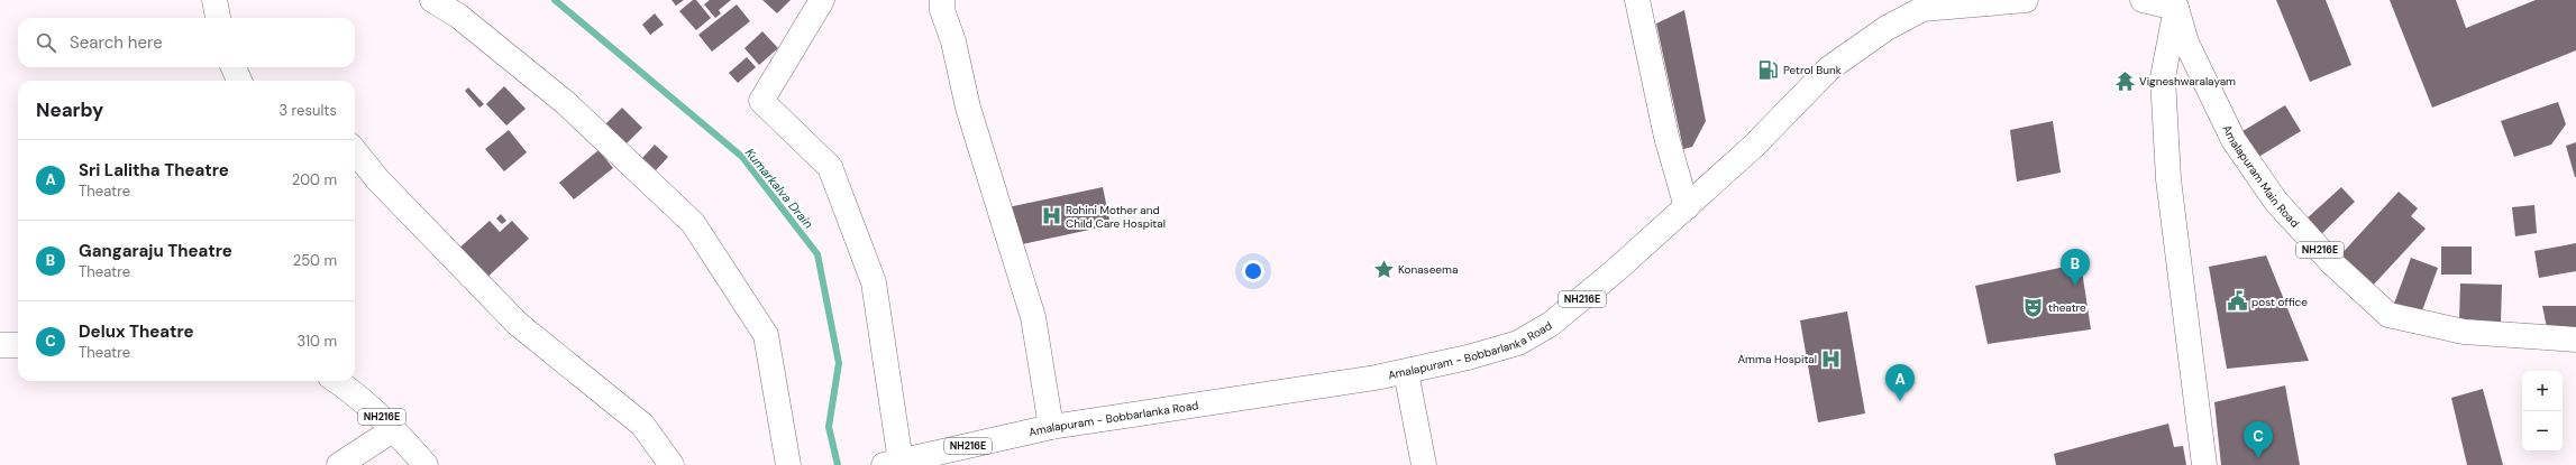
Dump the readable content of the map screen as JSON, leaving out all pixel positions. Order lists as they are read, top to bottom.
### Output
{
  "streets": {
    "main road": ["Amalapuram Main Road", "NH216E", "Amalapuram - Bobbarlanka Road"]
  },
  "water": ["Kumarkalva Drain"],
  "places": {
    "fuel station": ["Petrol Bunk"],
    "temple": ["Vigneshwaralayam"],
    "hospital": ["Rohini Mother and Child Care Hospital", "Amma Hospital"],
    "place": ["Konaseema"],
    "public building": ["post office"],
    "theatre": ["theatre"]
  },
  "page": {
    "search": "Search here",
    "heading": ["Nearby", "3 results"],
    "list": [
      {
        "mark": "A",
        "name": "Sri Lalitha Theatre",
        "note": "Theatre",
        "value": "200 m"
      },
      {
        "mark": "B",
        "name": "Gangaraju Theatre",
        "note": "Theatre",
        "value": "250 m"
      },
      {
        "mark": "C",
        "name": "Delux Theatre",
        "note": "Theatre",
        "value": "310 m"
      }
    ],
    "pins": ["B", "A", "C"],
    "map_buttons": ["+", "−"]
  }
}
